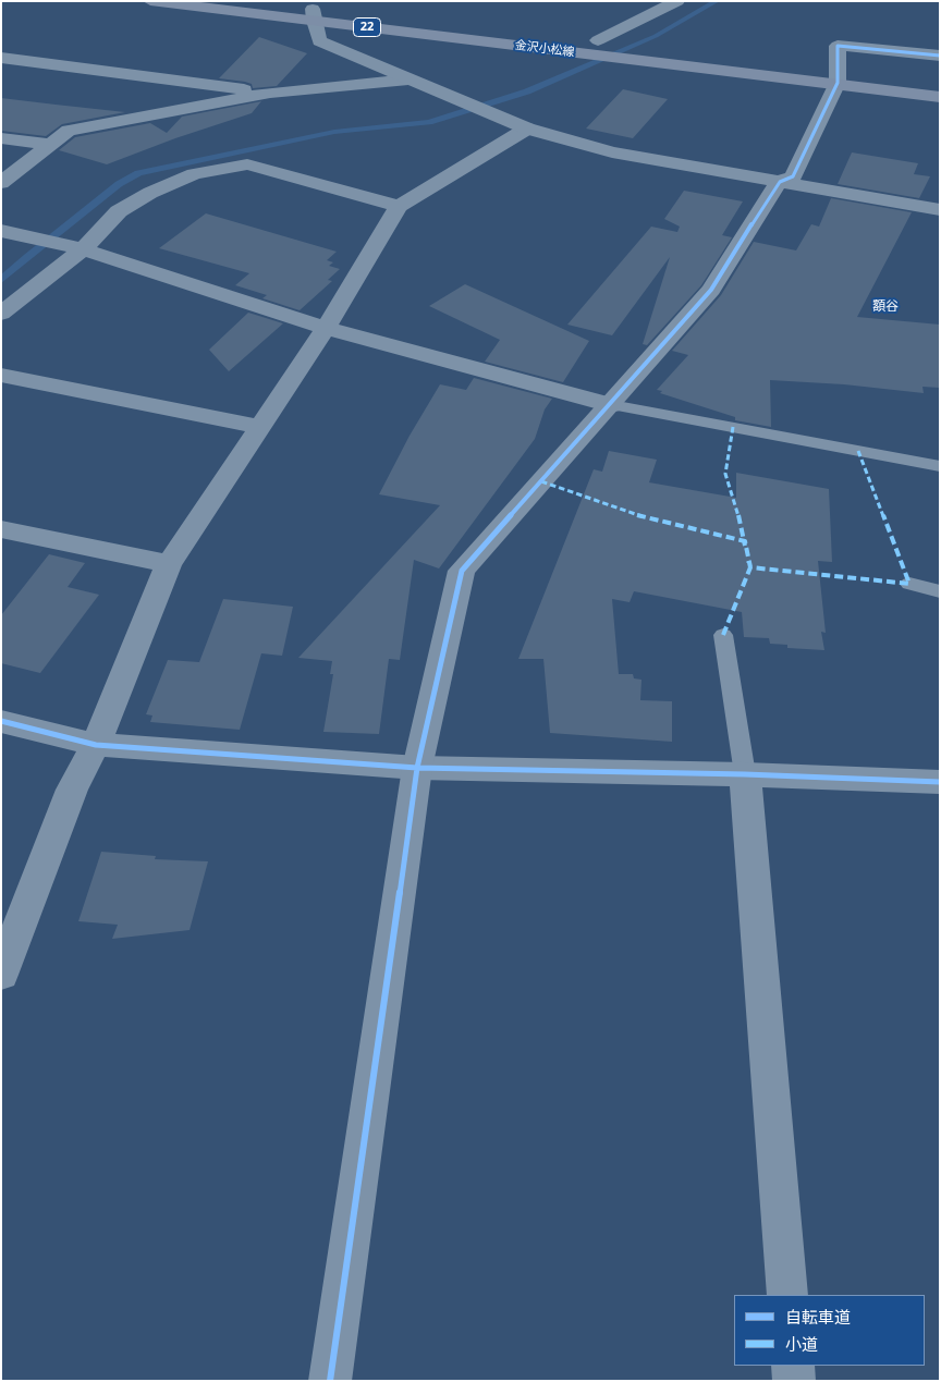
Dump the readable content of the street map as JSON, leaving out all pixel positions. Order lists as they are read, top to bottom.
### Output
{
  "streets": {
    "main road": ["22", "金沢小松線"]
  },
  "districts": ["額谷"],
  "legend": ["自転車道", "小道"]
}
